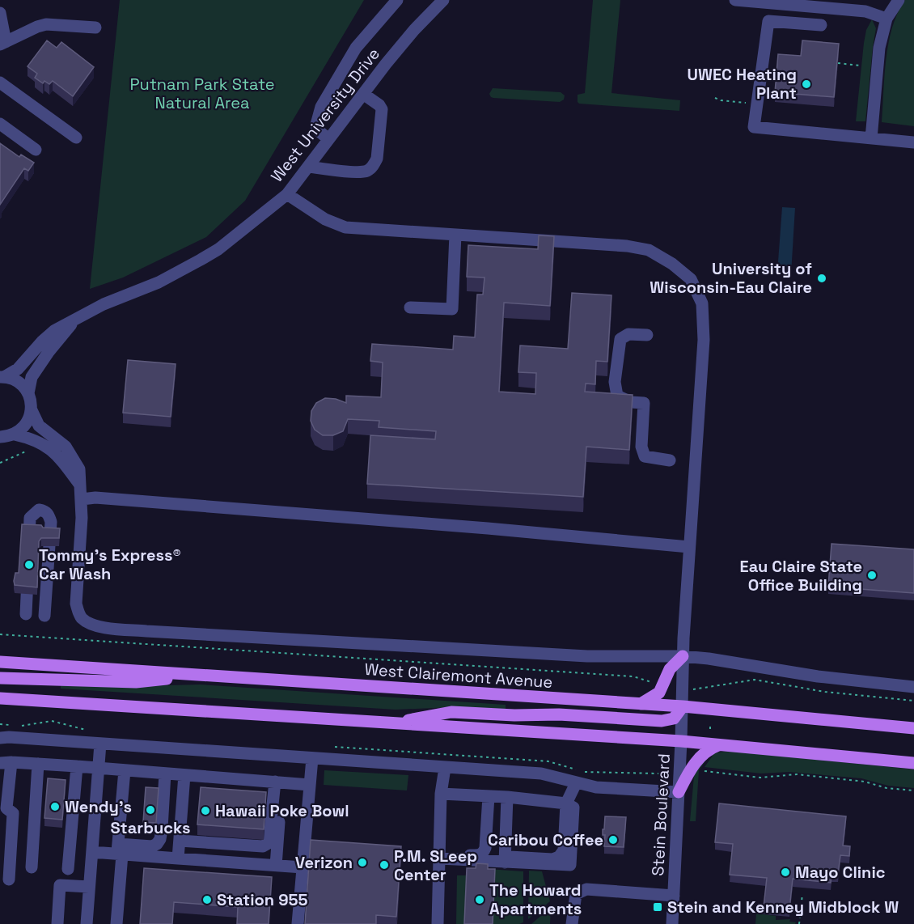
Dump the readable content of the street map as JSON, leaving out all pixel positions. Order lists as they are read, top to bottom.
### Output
{
  "streets": {
    "main road": ["West Clairemont Avenue"],
    "street": ["West University Drive", "Stein Boulevard"]
  },
  "crossings": [
    ["West University Drive", "Stein Boulevard"],
    ["West Clairemont Avenue", "Stein Boulevard"]
  ],
  "parks": ["Putnam Park State Natural Area"],
  "places": {
    "other": [
      "UWEC Heating Plant",
      "University of Wisconsin-Eau Claire",
      "Tommy's Express® Car Wash",
      "Eau Claire State Office Building",
      "Wendy's",
      "Starbucks",
      "Hawaii Poke Bowl",
      "Caribou Coffee",
      "Verizon",
      "P.M. SLeep Center",
      "Mayo Clinic",
      "Station 955",
      "The Howard Apartments"
    ],
    "transit": ["Stein and Kenney Midblock W"]
  }
}
